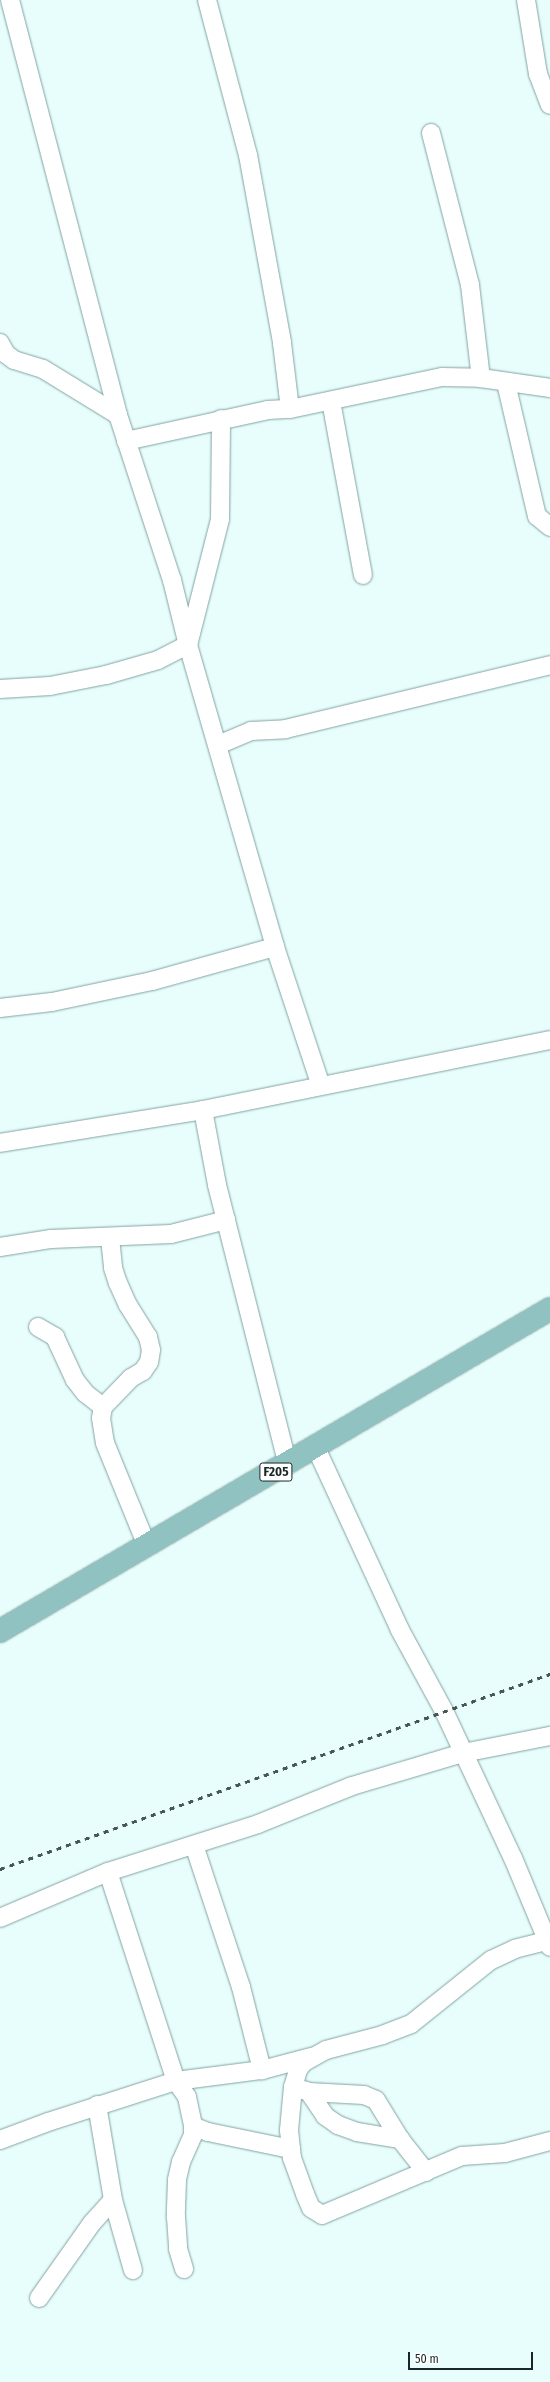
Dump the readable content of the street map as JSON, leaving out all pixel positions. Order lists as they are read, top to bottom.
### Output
{
  "streets": {
    "main road": ["F205"]
  },
  "scale_bar": "50 m"
}
